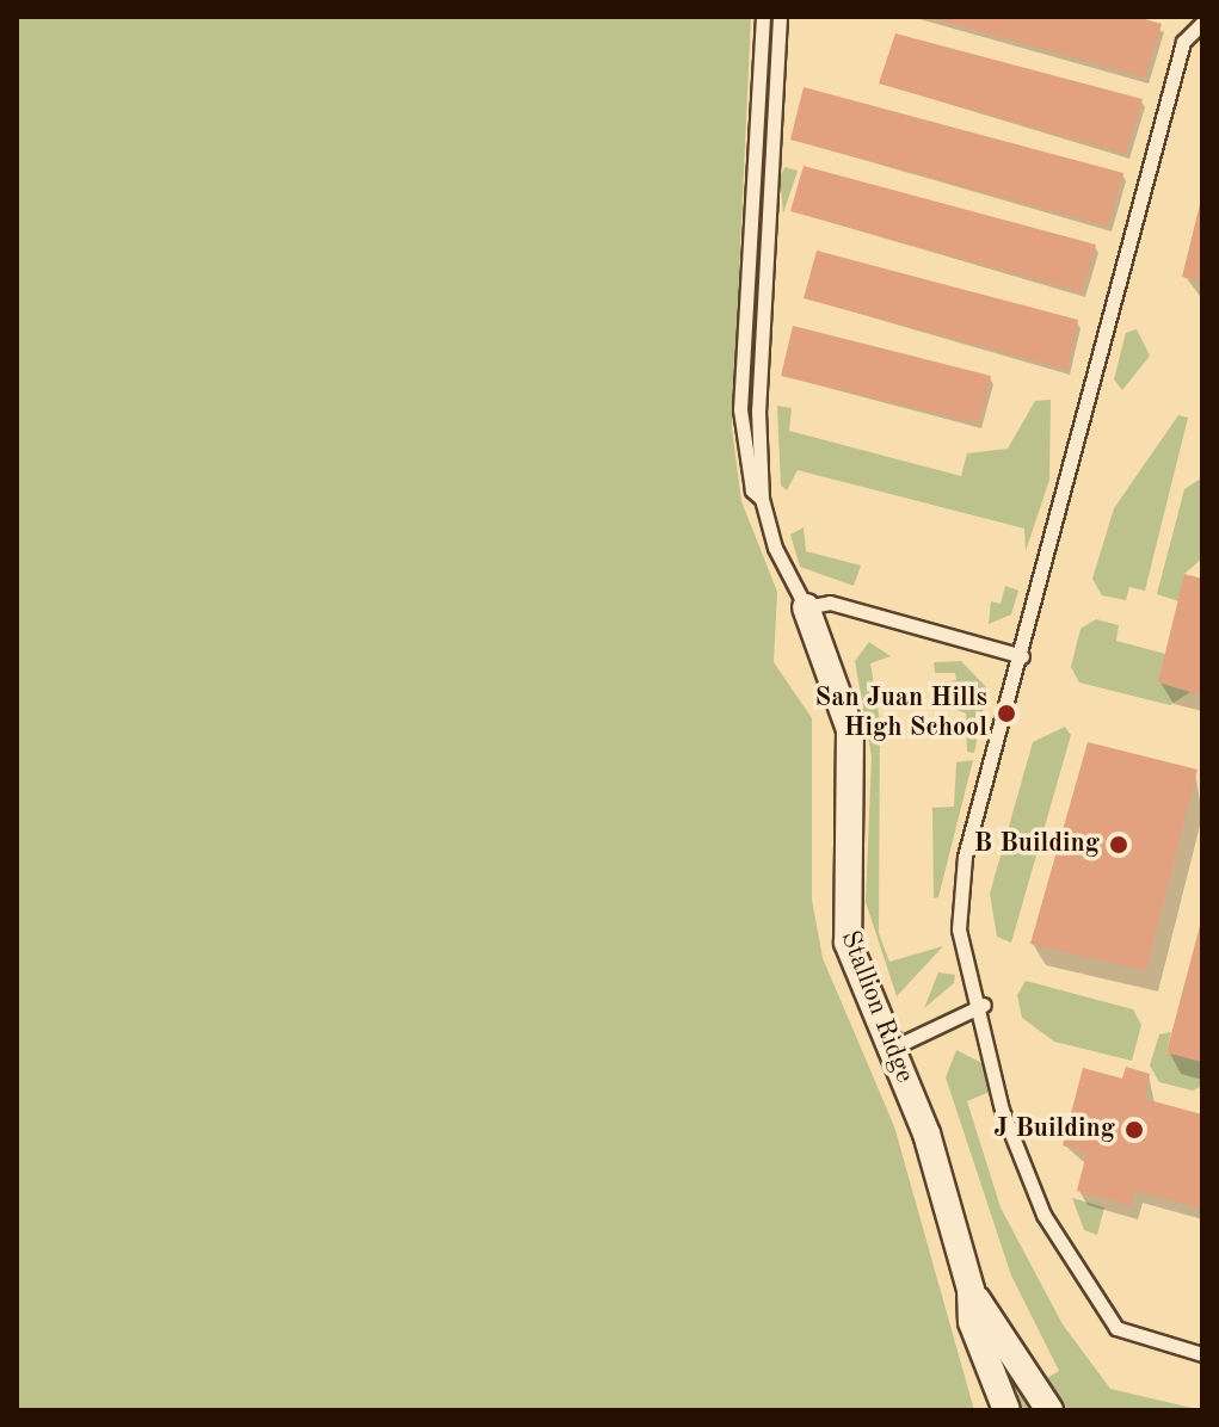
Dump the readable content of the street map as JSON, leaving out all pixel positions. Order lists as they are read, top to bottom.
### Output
{
  "streets": {
    "street": ["Stallion Ridge"]
  },
  "places": ["San Juan Hills High School", "B Building", "J Building"]
}
